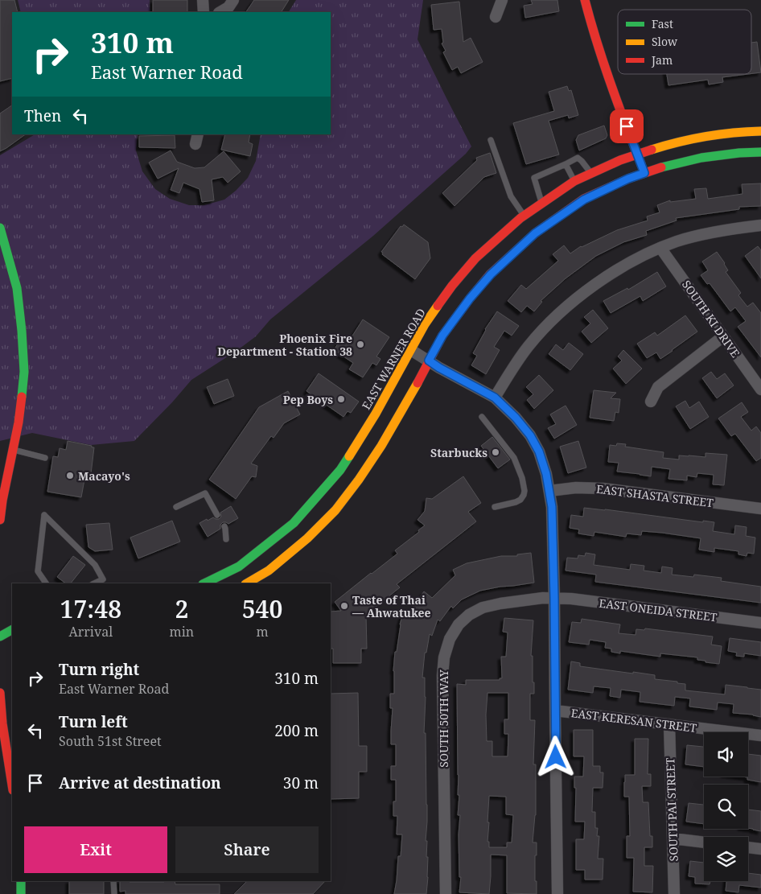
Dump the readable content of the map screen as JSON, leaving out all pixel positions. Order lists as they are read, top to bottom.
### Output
{
  "streets": {
    "main road": ["EAST WARNER ROAD"],
    "street": [
      "SOUTH KI DRIVE",
      "EAST SHASTA STREET",
      "EAST ONEIDA STREET",
      "SOUTH 50TH WAY",
      "EAST KERESAN STREET",
      "SOUTH PAI STREET"
    ]
  },
  "crossings": [
    ["EAST ONEIDA STREET", "SOUTH 50TH WAY"],
    ["EAST KERESAN STREET", "SOUTH PAI STREET"]
  ],
  "places": [
    "Phoenix Fire Department - Station 38",
    "Pep Boys",
    "Starbucks",
    "Macayo's",
    "Taste of Thai — Ahwatukee"
  ],
  "legend": ["Fast", "Slow", "Jam"],
  "page": {
    "turn": ["310 m", "East Warner Road"],
    "then": "Then",
    "eta": [
      "17:48",
      "Arrival",
      "2",
      "min",
      "540",
      "m"
    ],
    "list": [
      {
        "name": "Turn right",
        "note": "East Warner Road",
        "value": "310 m"
      },
      {
        "name": "Turn left",
        "note": "South 51st Street",
        "value": "200 m"
      },
      {
        "name": "Arrive at destination",
        "value": "30 m"
      }
    ],
    "buttons": ["Exit", "Share"]
  }
}
